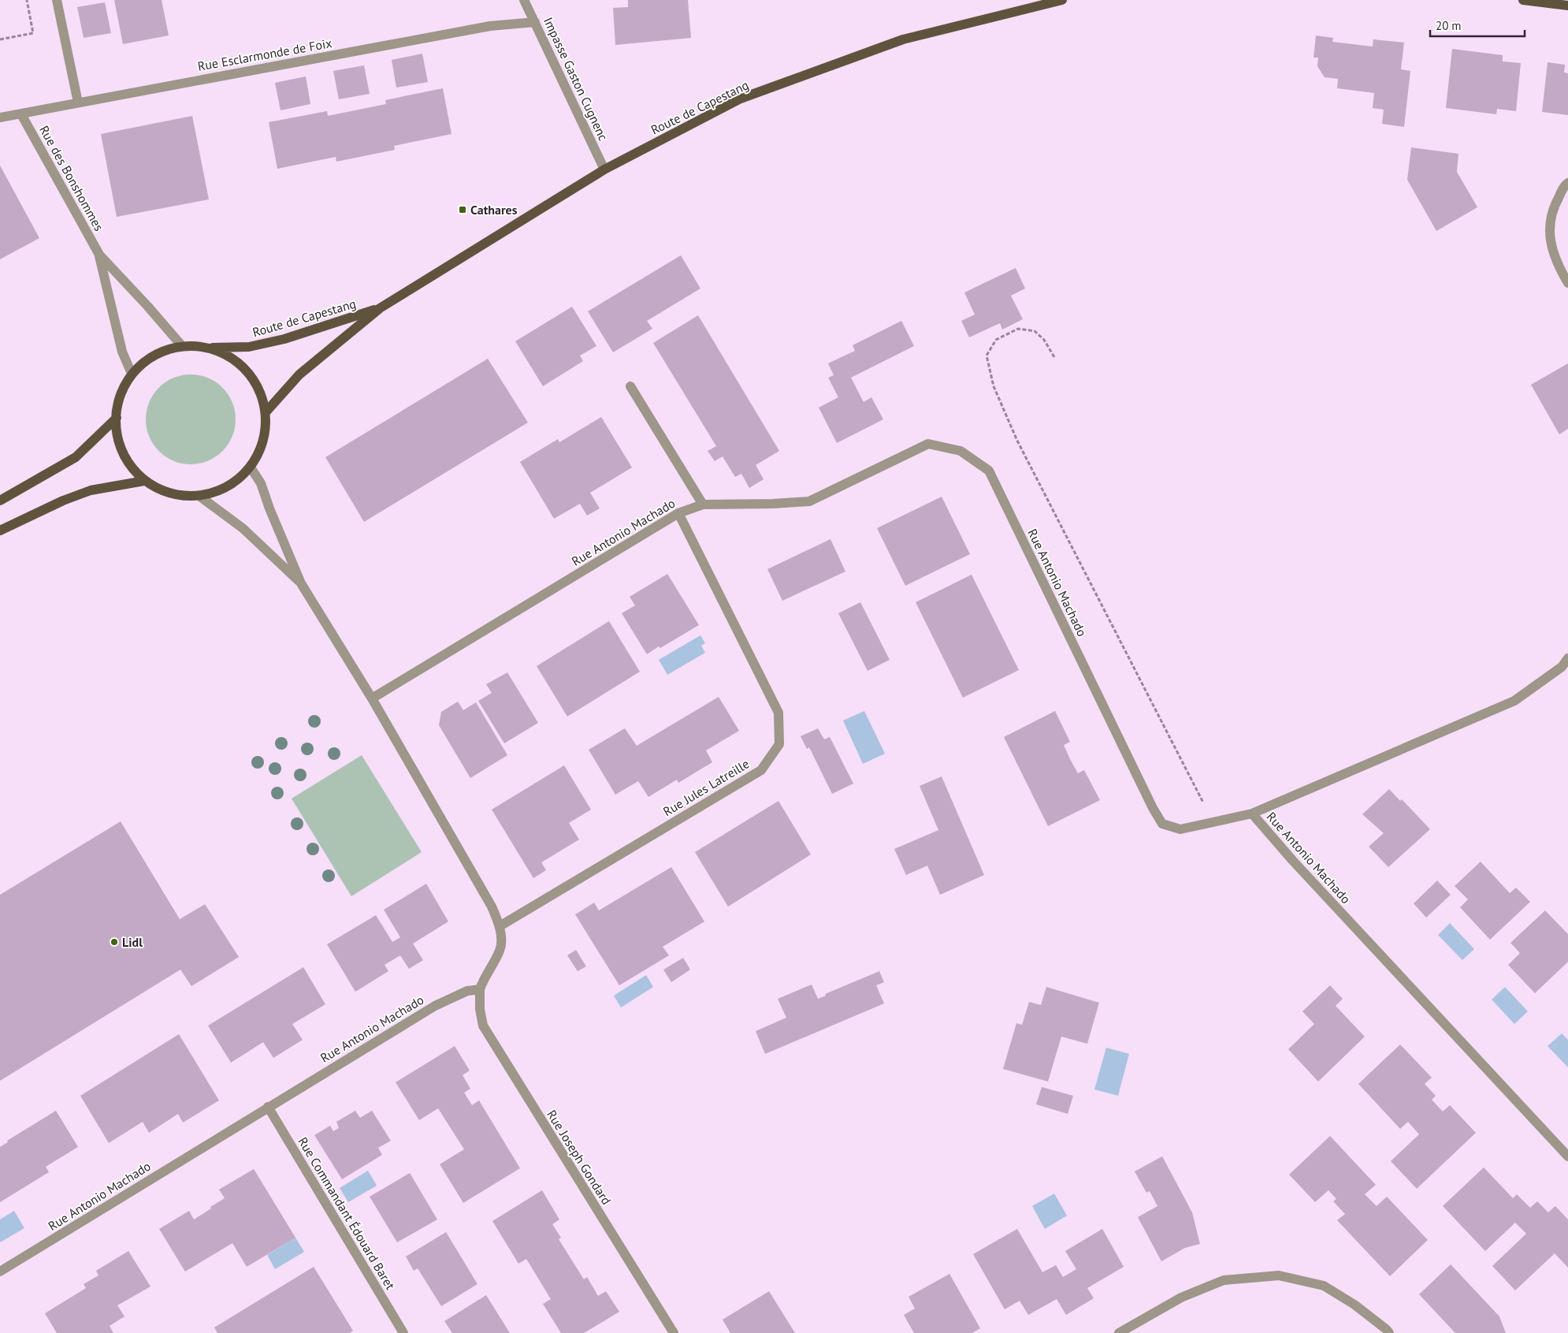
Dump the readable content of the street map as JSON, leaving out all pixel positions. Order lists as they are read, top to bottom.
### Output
{
  "streets": {
    "main road": ["Route de Capestang"],
    "street": [
      "Rue Esclarmonde de Foix",
      "Impasse Gaston Cugnenc",
      "Rue des Bonshommes",
      "Rue Antonio Machado",
      "Rue Jules Latreille",
      "Rue Joseph Gondard",
      "Rue Commandant Édouard Baret"
    ]
  },
  "crossings": [
    ["Rue Esclarmonde de Foix", "Impasse Gaston Cugnenc"],
    ["Rue Esclarmonde de Foix", "Rue des Bonshommes"],
    ["Impasse Gaston Cugnenc", "Route de Capestang"],
    ["Route de Capestang", "Rue des Bonshommes"],
    ["Rue Antonio Machado", "Rue Jules Latreille"],
    ["Rue Antonio Machado", "Rue Joseph Gondard"],
    ["Rue Antonio Machado", "Rue Commandant Édouard Baret"]
  ],
  "places": {
    "transit": ["Cathares"],
    "other": ["Lidl"]
  },
  "scale_bar": "20 m"
}
